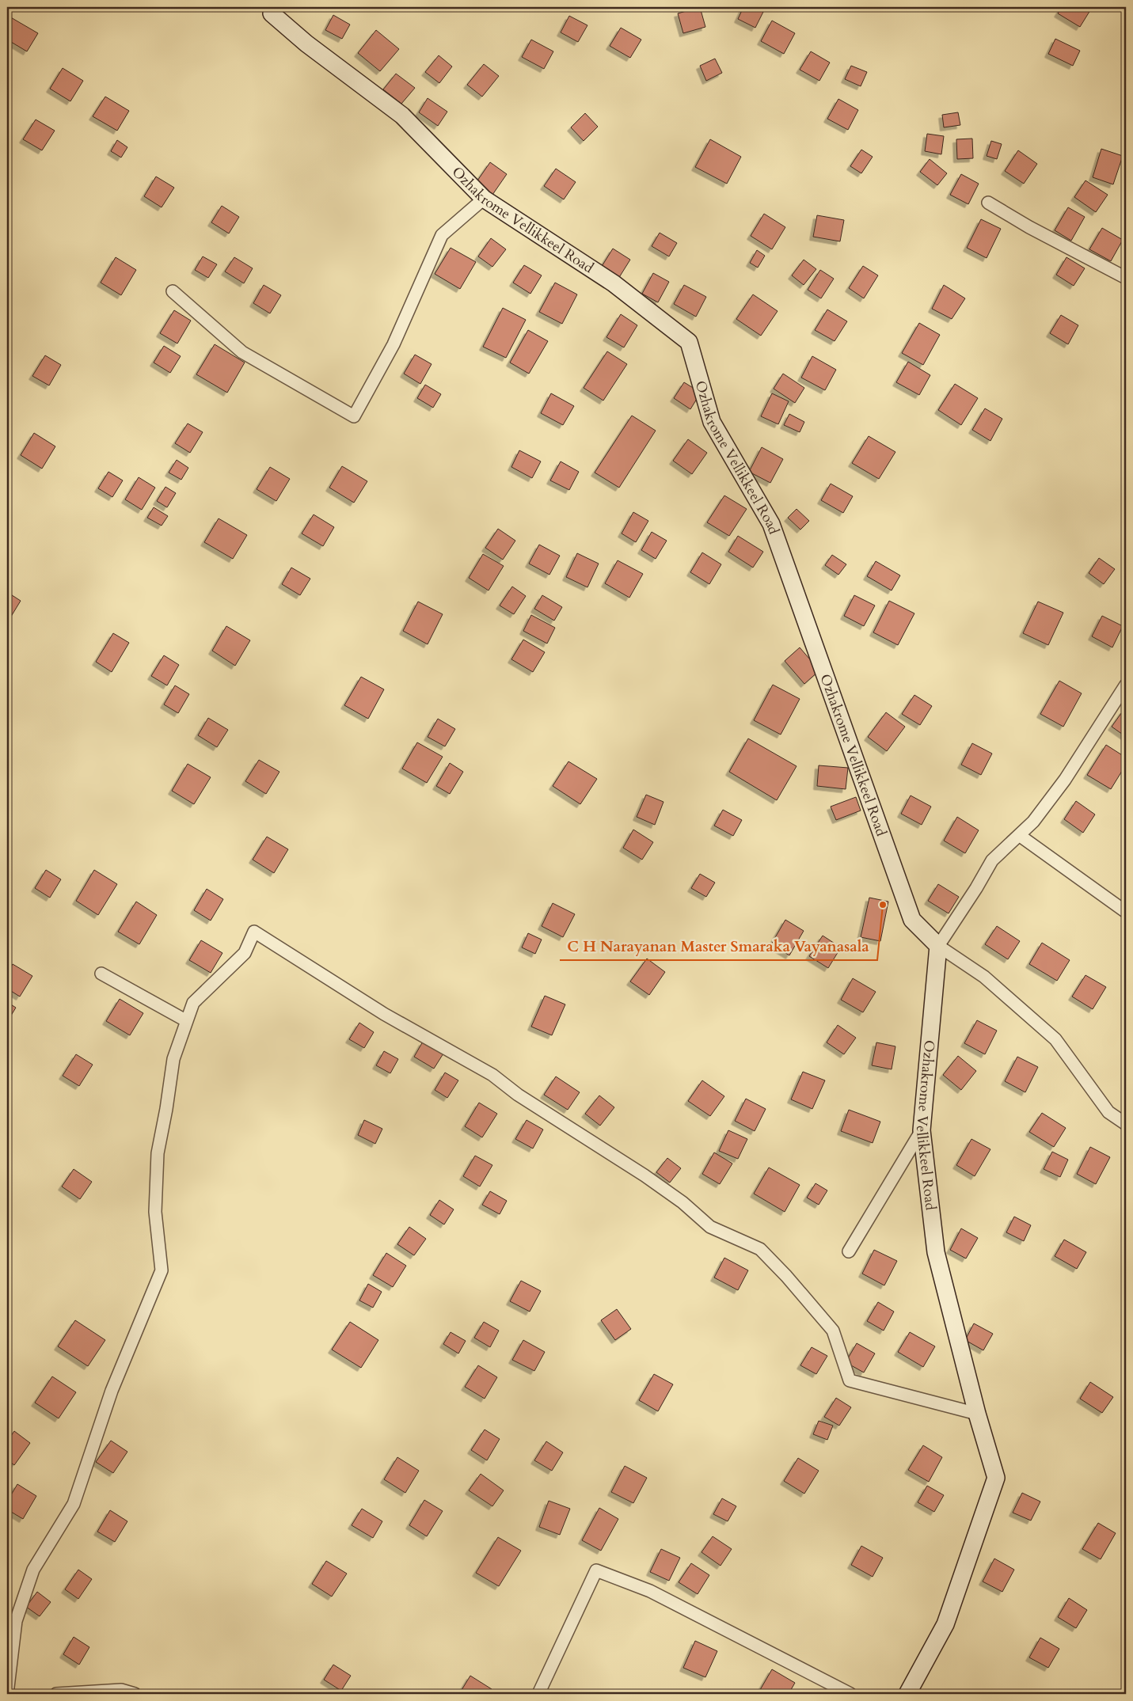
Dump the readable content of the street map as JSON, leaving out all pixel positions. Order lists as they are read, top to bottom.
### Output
{
  "streets": {
    "main road": ["Ozhakrome Vellikkeel Road"]
  },
  "places": ["C H Narayanan Master Smaraka Vayanasala"]
}
